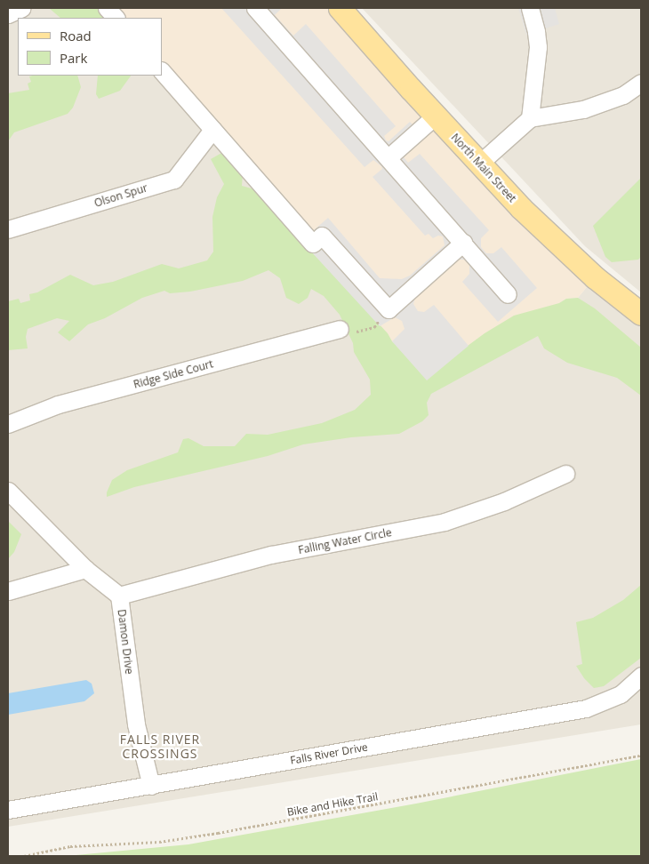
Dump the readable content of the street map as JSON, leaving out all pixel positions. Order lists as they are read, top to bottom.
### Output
{
  "streets": {
    "main road": ["North Main Street"],
    "street": [
      "Olson Spur",
      "Ridge Side Court",
      "Falling Water Circle",
      "Damon Drive",
      "Falls River Drive"
    ],
    "path": ["Bike and Hike Trail"]
  },
  "crossings": [
    ["Falling Water Circle", "Damon Drive"],
    ["Damon Drive", "Falls River Drive"]
  ],
  "districts": ["FALLS RIVER CROSSINGS"],
  "legend": ["Road", "Park"]
}
